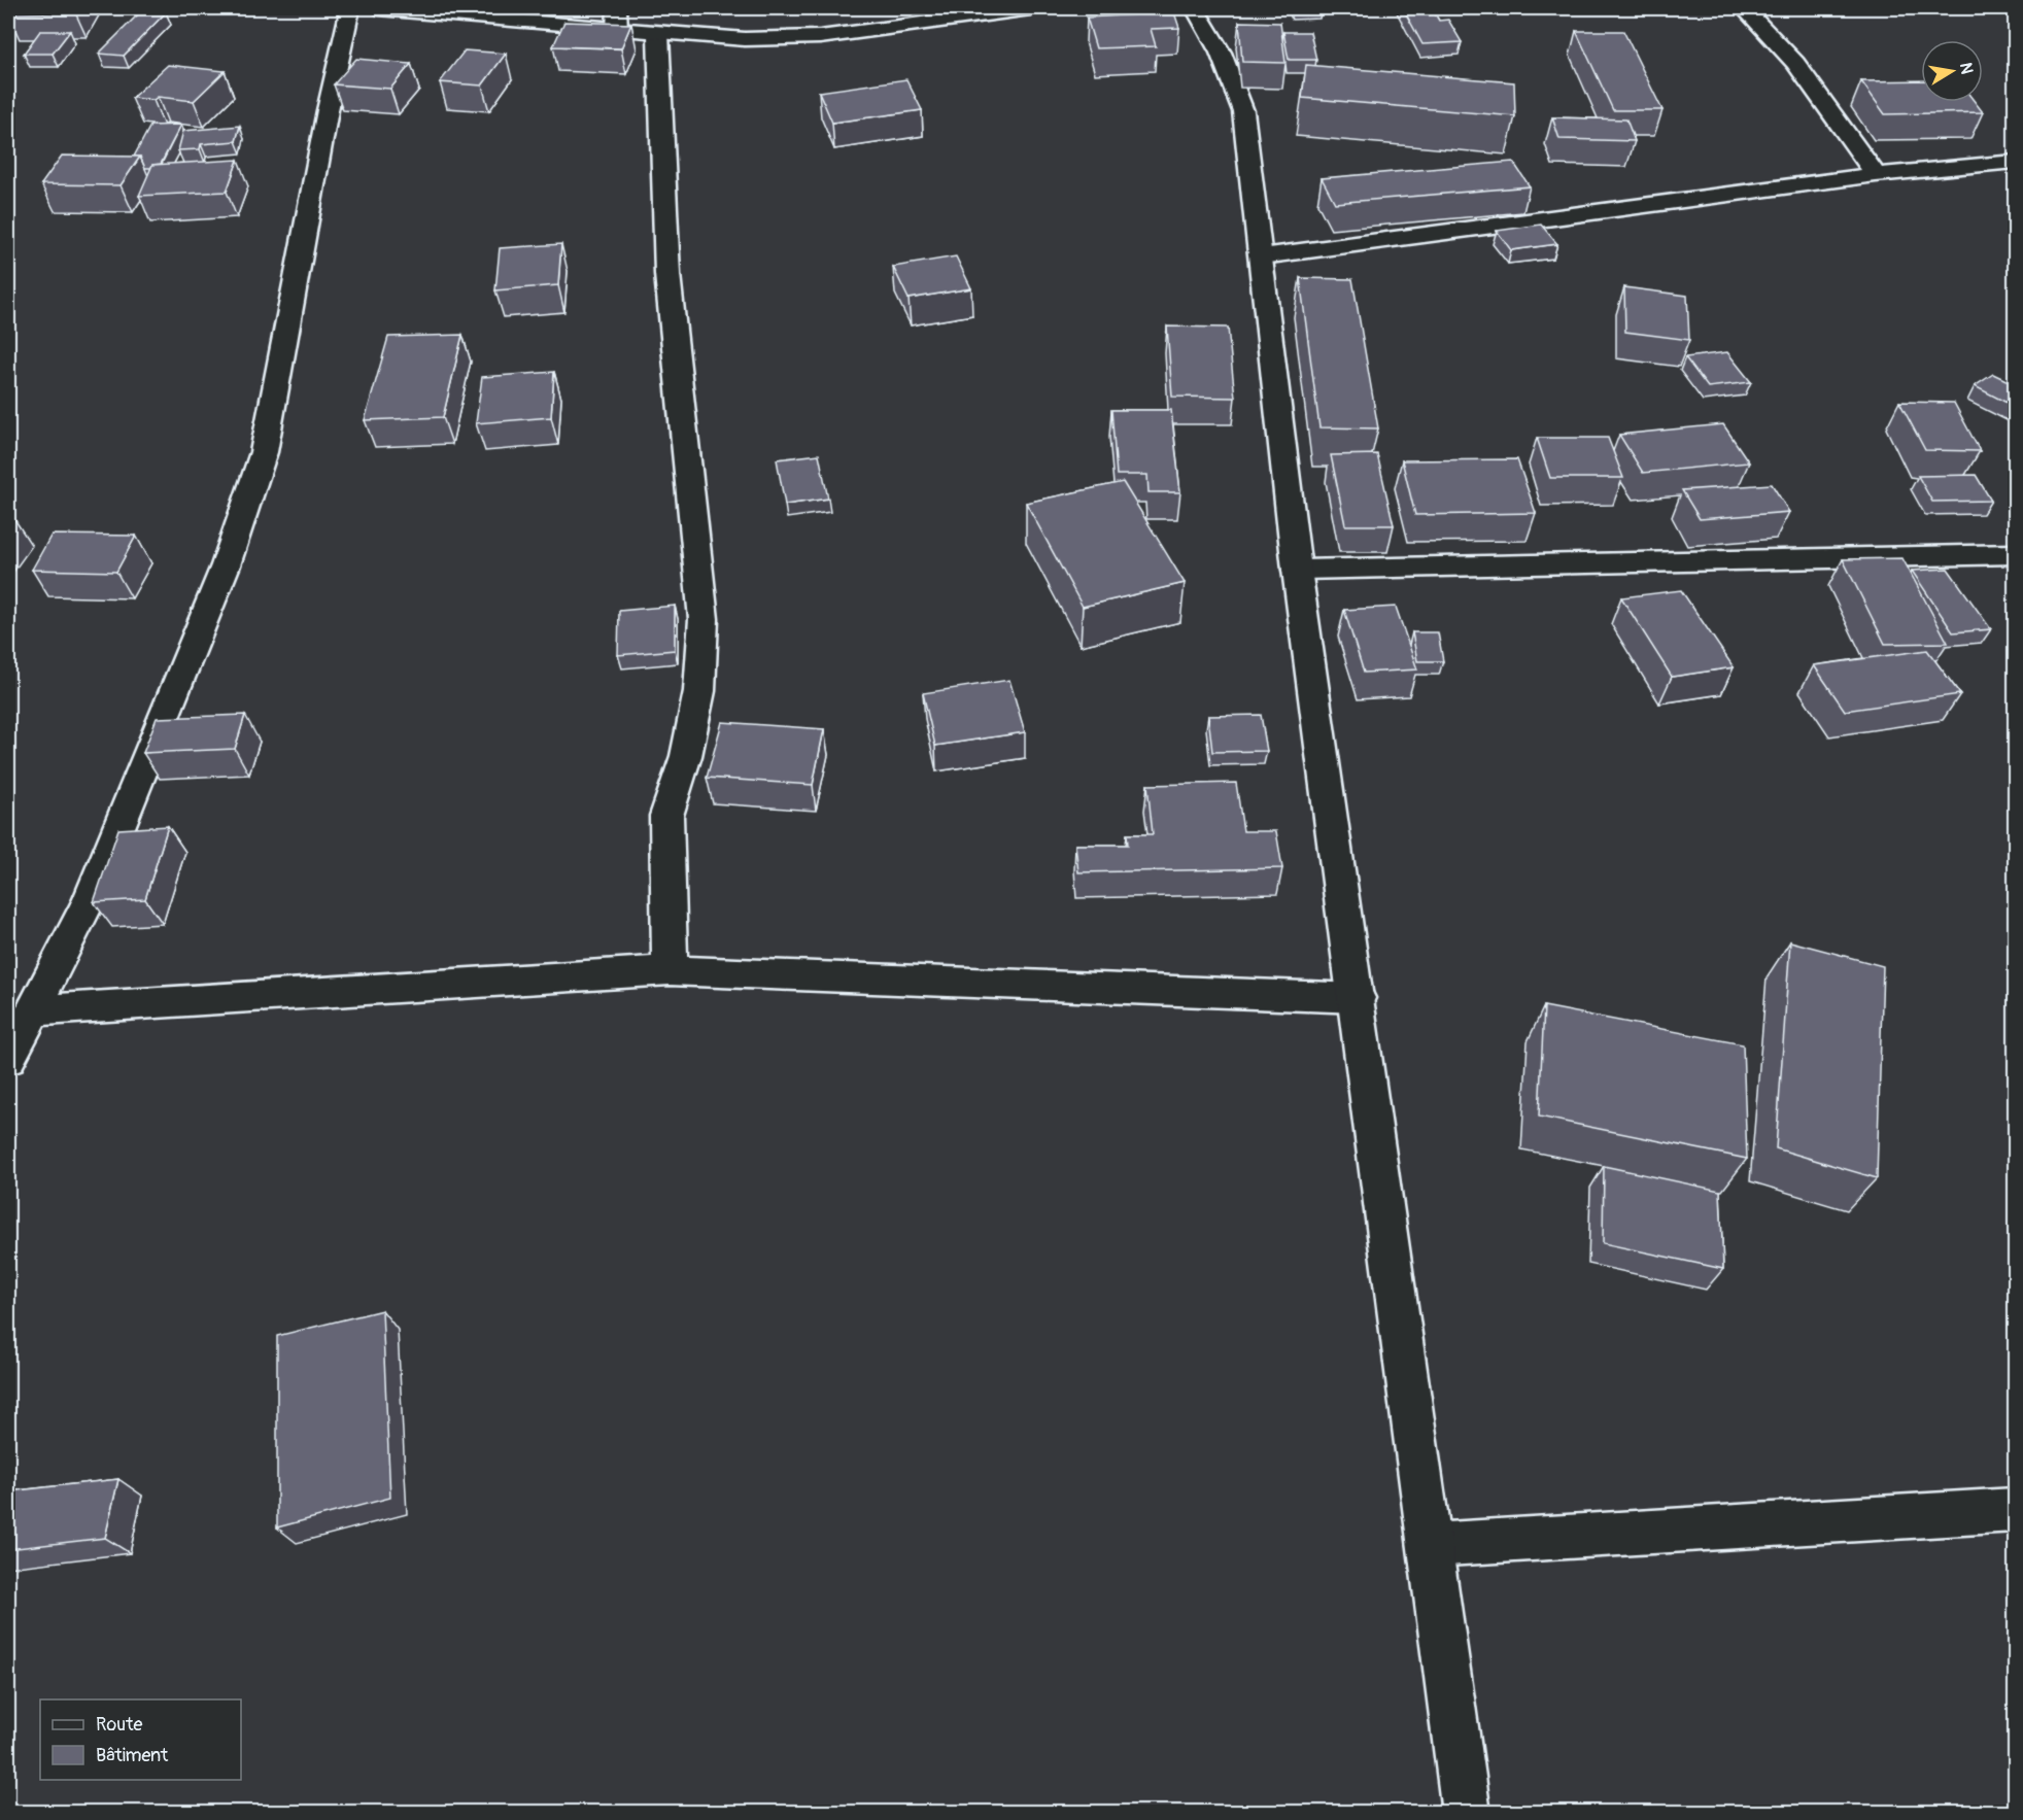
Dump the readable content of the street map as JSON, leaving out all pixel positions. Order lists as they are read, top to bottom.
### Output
{
  "legend": ["Route", "Bâtiment"],
  "north": "right"
}
